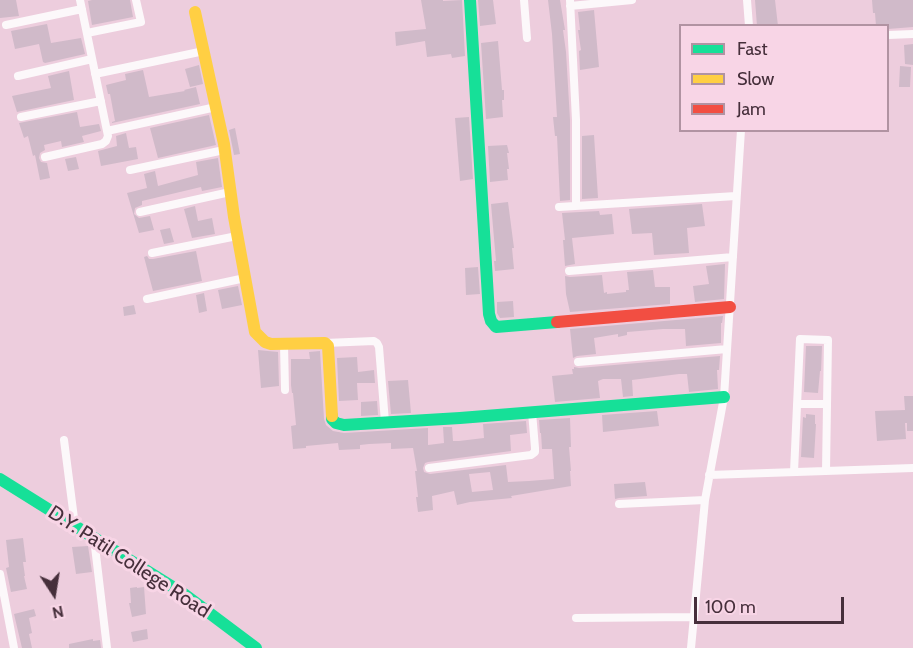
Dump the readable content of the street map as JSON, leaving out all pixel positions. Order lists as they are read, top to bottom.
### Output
{
  "streets": {
    "street": ["D.Y. Patil College Road"]
  },
  "legend": ["Fast", "Slow", "Jam"],
  "scale_bar": "100 m",
  "north": "bottom"
}
